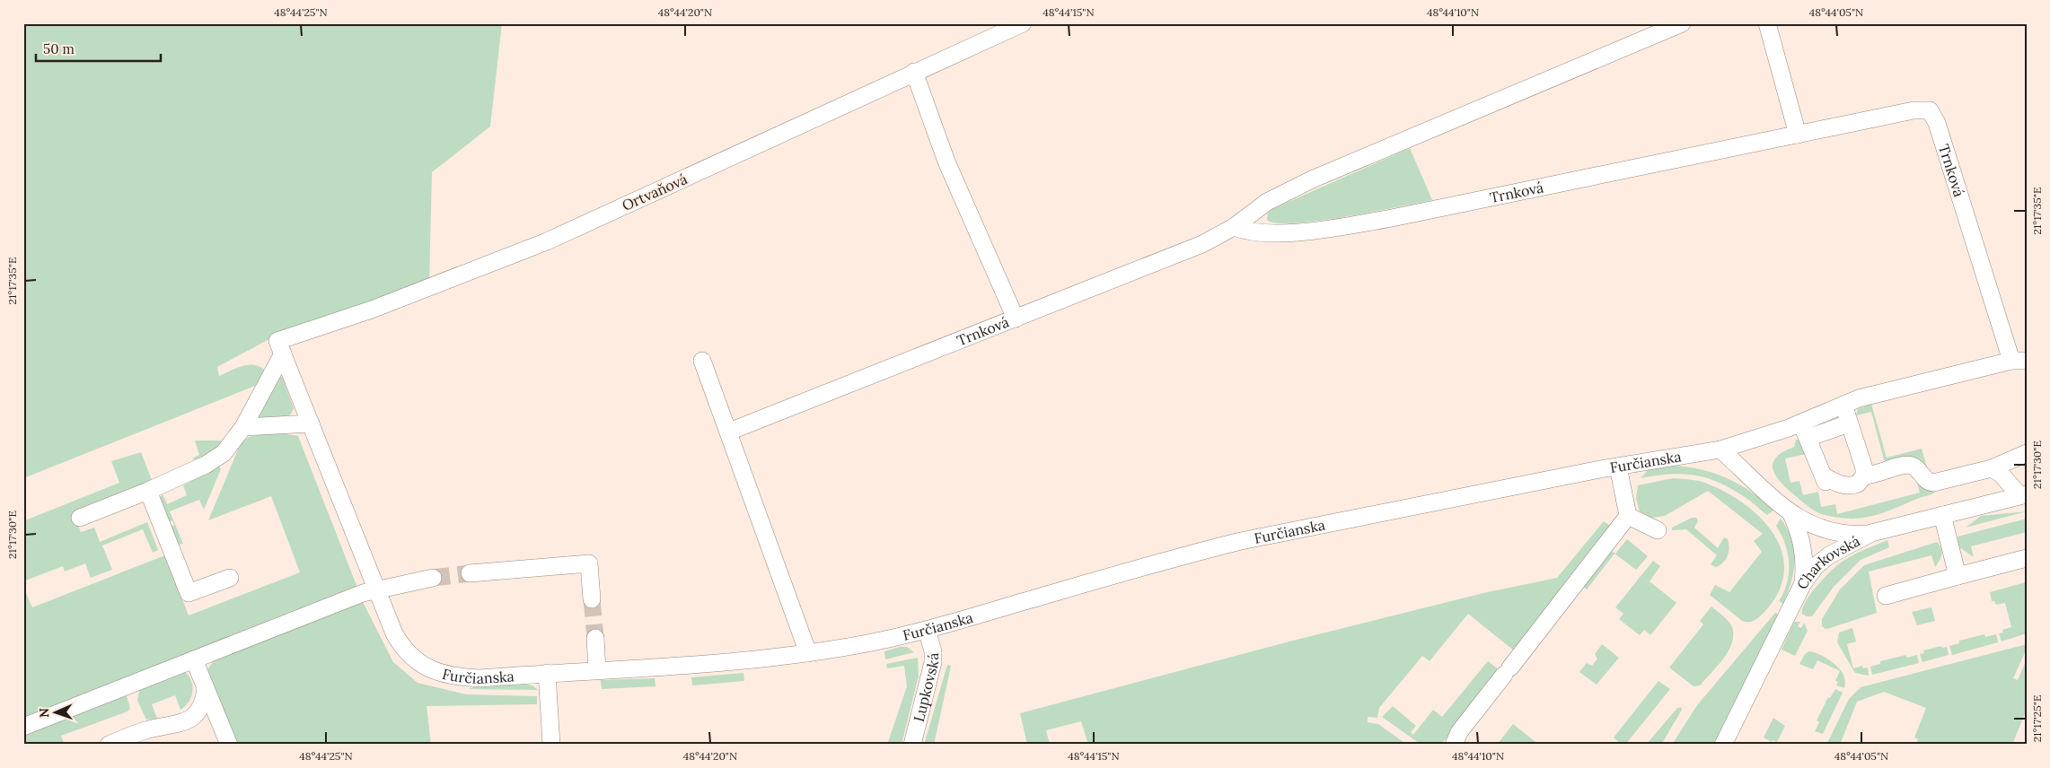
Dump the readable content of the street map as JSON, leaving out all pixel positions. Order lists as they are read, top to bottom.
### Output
{
  "streets": {
    "street": [
      "Trnková",
      "Ortvaňová",
      "Furčianska",
      "Charkovská",
      "Lupkovská"
    ]
  },
  "crossings": [
    ["Trnková", "Furčianska"],
    ["Ortvaňová", "Furčianska"],
    ["Furčianska", "Lupkovská"]
  ],
  "scale_bar": "50 m",
  "north": "left",
  "coordinates": [
    "48°44'25\"N",
    "48°44'20\"N",
    "48°44'15\"N",
    "48°44'10\"N",
    "48°44'05\"N",
    "21°17'35\"E",
    "21°17'30\"E",
    "21°17'25\"E"
  ]
}
